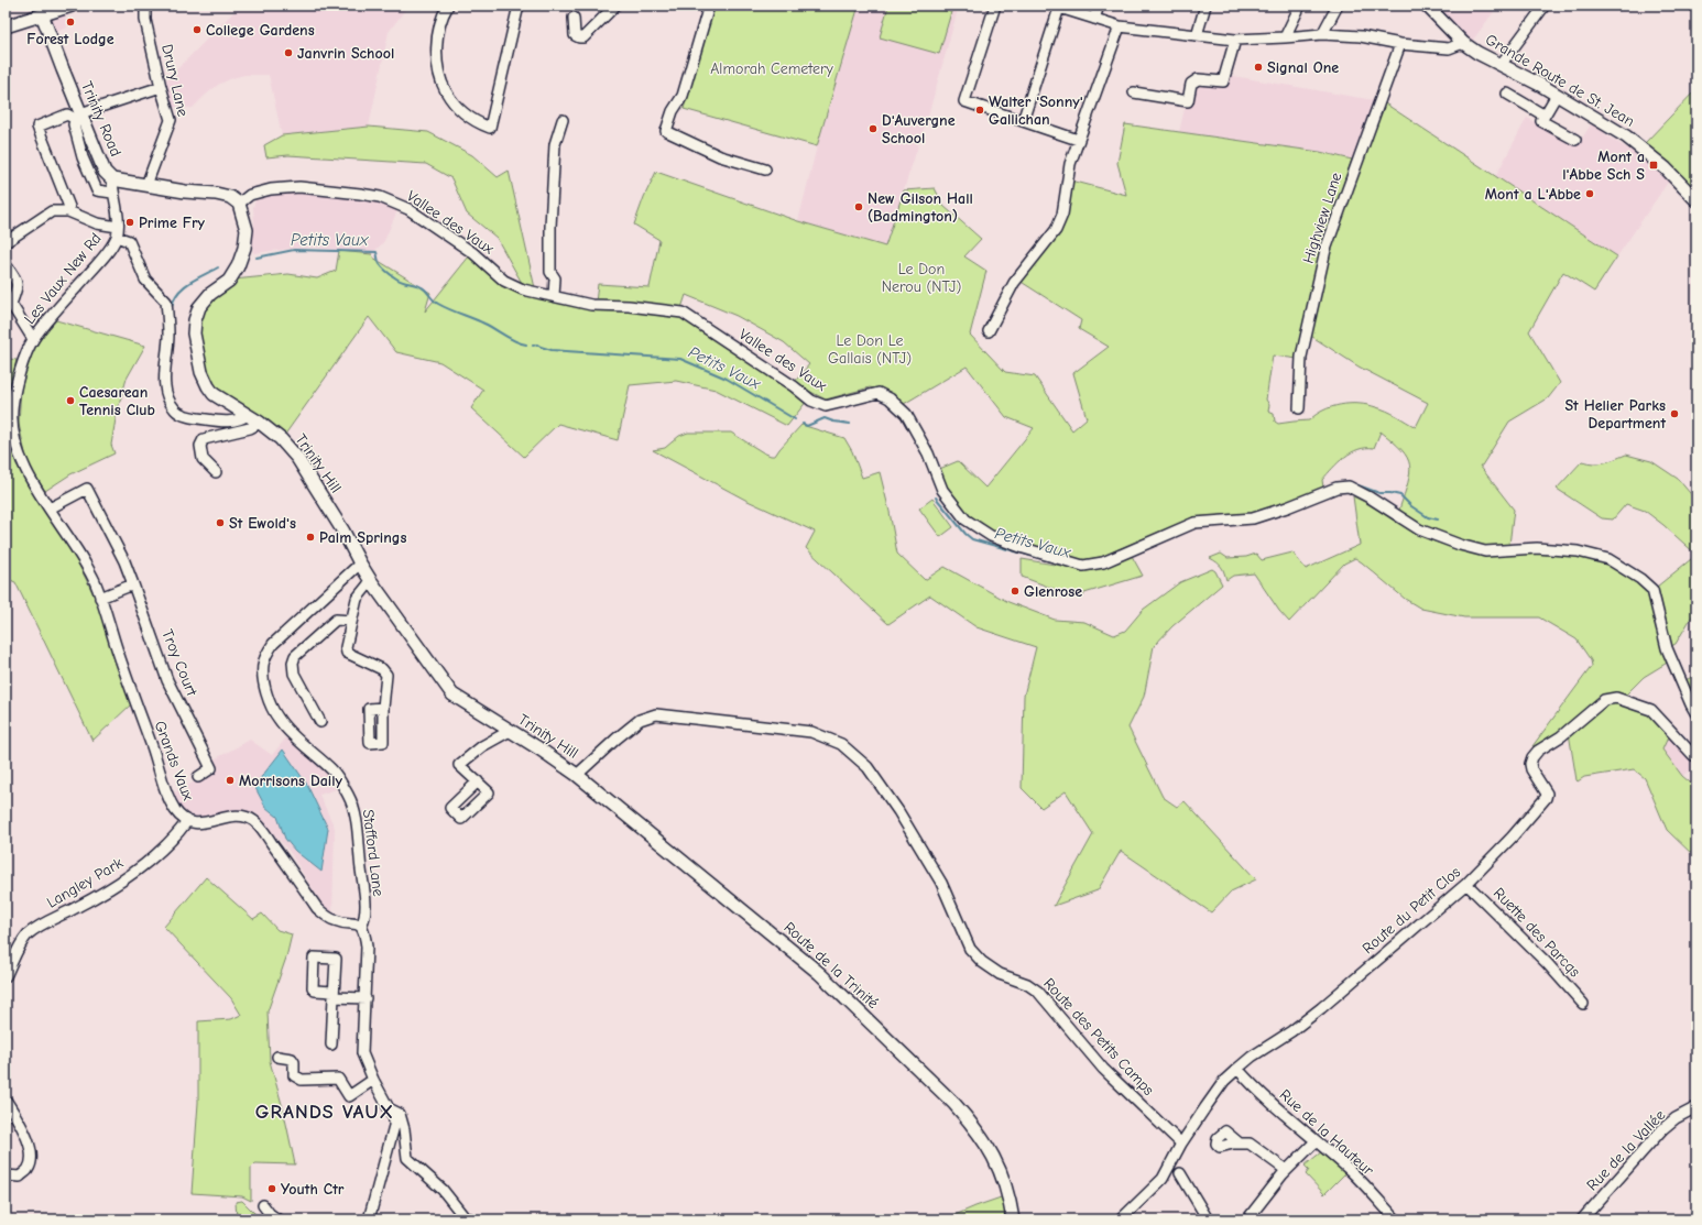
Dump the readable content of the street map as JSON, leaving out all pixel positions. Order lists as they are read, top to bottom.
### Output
{
  "streets": {
    "main road": [
      "Grande Route de St. Jean",
      "Trinity Road",
      "Trinity Hill",
      "Route de la Trinité"
    ],
    "street": [
      "Drury Lane",
      "Highview Lane",
      "Vallee des Vaux",
      "Les Vaux New Rd",
      "Troy Court",
      "Grands Vaux",
      "Stafford Lane",
      "Langley Park",
      "Route du Petit Clos",
      "Ruette des Parcqs",
      "Route des Petits Camps",
      "Rue de la Hauteur",
      "Rue de la Vallée"
    ]
  },
  "crossings": [
    ["Trinity Road", "Les Vaux New Rd"],
    ["Vallee des Vaux", "Trinity Hill"],
    ["Les Vaux New Rd", "Grands Vaux"],
    ["Trinity Hill", "Stafford Lane"],
    ["Trinity Hill", "Route de la Trinité"],
    ["Trinity Hill", "Route des Petits Camps"],
    ["Grands Vaux", "Stafford Lane"],
    ["Grands Vaux", "Langley Park"],
    ["Route du Petit Clos", "Ruette des Parcqs"],
    ["Route du Petit Clos", "Route des Petits Camps"],
    ["Route du Petit Clos", "Rue de la Hauteur"],
    ["Route de la Trinité", "Route des Petits Camps"]
  ],
  "districts": ["GRANDS VAUX"],
  "water": ["Petits Vaux"],
  "parks": ["Almorah Cemetery", "Le Don Nerou (NTJ)", "Le Don Le Gallais (NTJ)"],
  "places": {
    "other": [
      "Forest Lodge",
      "College Gardens",
      "Janvrin School",
      "Signal One",
      "Walter 'Sonny' Gallichan",
      "D'Auvergne School",
      "Mont a L'Abbe",
      "New Gilson Hall (Badmington)",
      "Prime Fry",
      "Caesarean Tennis Club",
      "St Helier Parks Department",
      "St Ewold's",
      "Palm Springs",
      "Glenrose",
      "Morrisons Daily",
      "Youth Ctr"
    ],
    "transit": ["Mont a l'Abbe Sch S"]
  }
}
